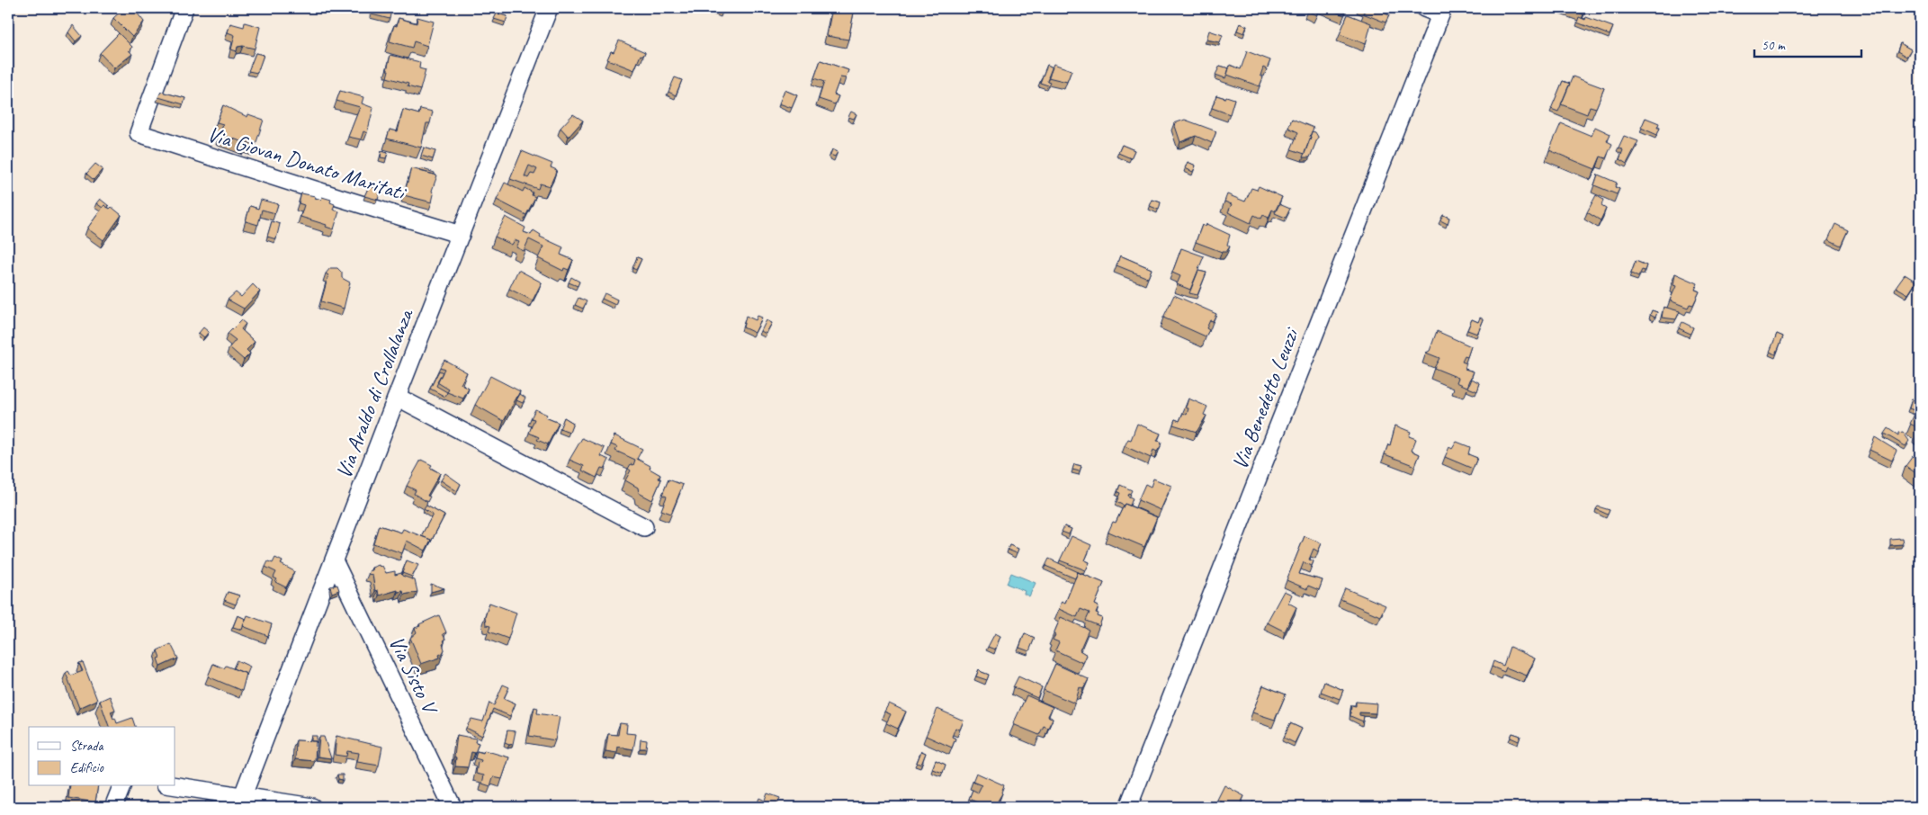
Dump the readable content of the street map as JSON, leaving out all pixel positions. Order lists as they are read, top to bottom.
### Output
{
  "streets": {
    "street": [
      "Via Giovan Donato Maritati",
      "Via Araldo di Crollalanza",
      "Via Benedetto Leuzzi",
      "Via Sisto V"
    ]
  },
  "crossings": [
    ["Via Giovan Donato Maritati", "Via Araldo di Crollalanza"],
    ["Via Araldo di Crollalanza", "Via Sisto V"]
  ],
  "legend": ["Strada", "Edificio"],
  "scale_bar": "50 m"
}
